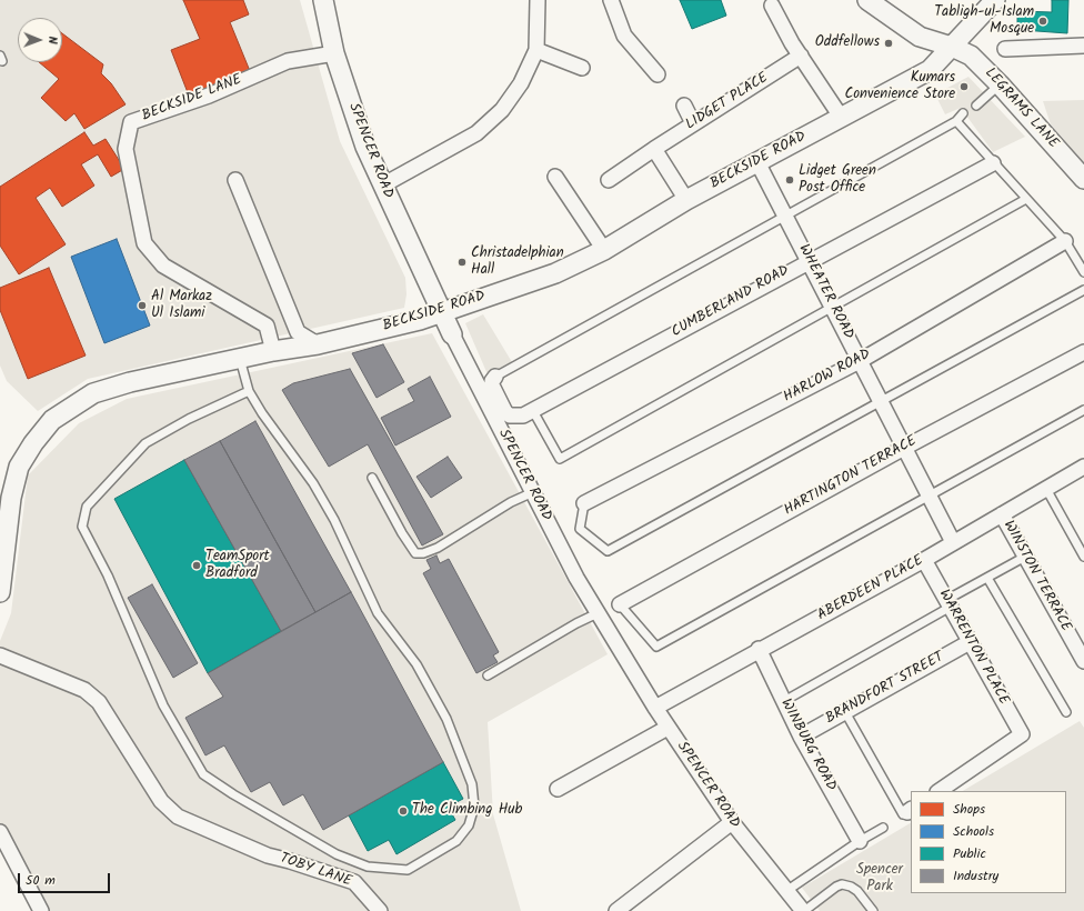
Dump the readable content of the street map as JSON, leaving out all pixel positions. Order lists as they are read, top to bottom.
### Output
{
  "streets": {
    "street": [
      "BECKSIDE LANE",
      "LIDGET PLACE",
      "LEGRAMS LANE",
      "SPENCER ROAD",
      "BECKSIDE ROAD",
      "WHEATER ROAD",
      "CUMBERLAND ROAD",
      "HARLOW ROAD",
      "HARTINGTON TERRACE",
      "WINSTON TERRACE",
      "ABERDEEN PLACE",
      "WARRENTON PLACE",
      "BRANDFORT STREET",
      "WINBURG ROAD",
      "TOBY LANE"
    ]
  },
  "crossings": [
    ["BECKSIDE LANE", "SPENCER ROAD"],
    ["BECKSIDE LANE", "BECKSIDE ROAD"],
    ["LEGRAMS LANE", "BECKSIDE ROAD"],
    ["SPENCER ROAD", "BECKSIDE ROAD"],
    ["SPENCER ROAD", "ABERDEEN PLACE"],
    ["BECKSIDE ROAD", "WHEATER ROAD"],
    ["WHEATER ROAD", "CUMBERLAND ROAD"],
    ["WHEATER ROAD", "HARLOW ROAD"],
    ["WHEATER ROAD", "HARTINGTON TERRACE"],
    ["WHEATER ROAD", "ABERDEEN PLACE"],
    ["WINSTON TERRACE", "ABERDEEN PLACE"],
    ["ABERDEEN PLACE", "WARRENTON PLACE"],
    ["ABERDEEN PLACE", "WINBURG ROAD"],
    ["WARRENTON PLACE", "BRANDFORT STREET"],
    ["BRANDFORT STREET", "WINBURG ROAD"]
  ],
  "parks": ["Spencer Park"],
  "places": [
    "Tabligh-ul-Islam Mosque",
    "Oddfellows",
    "Kumars Convenience Store",
    "Lidget Green Post Office",
    "Christadelphian Hall",
    "Al Markaz Ul Islami",
    "TeamSport Bradford",
    "The Climbing Hub"
  ],
  "legend": [
    "Shops",
    "Schools",
    "Public",
    "Industry"
  ],
  "scale_bar": "50 m",
  "north": "right"
}
